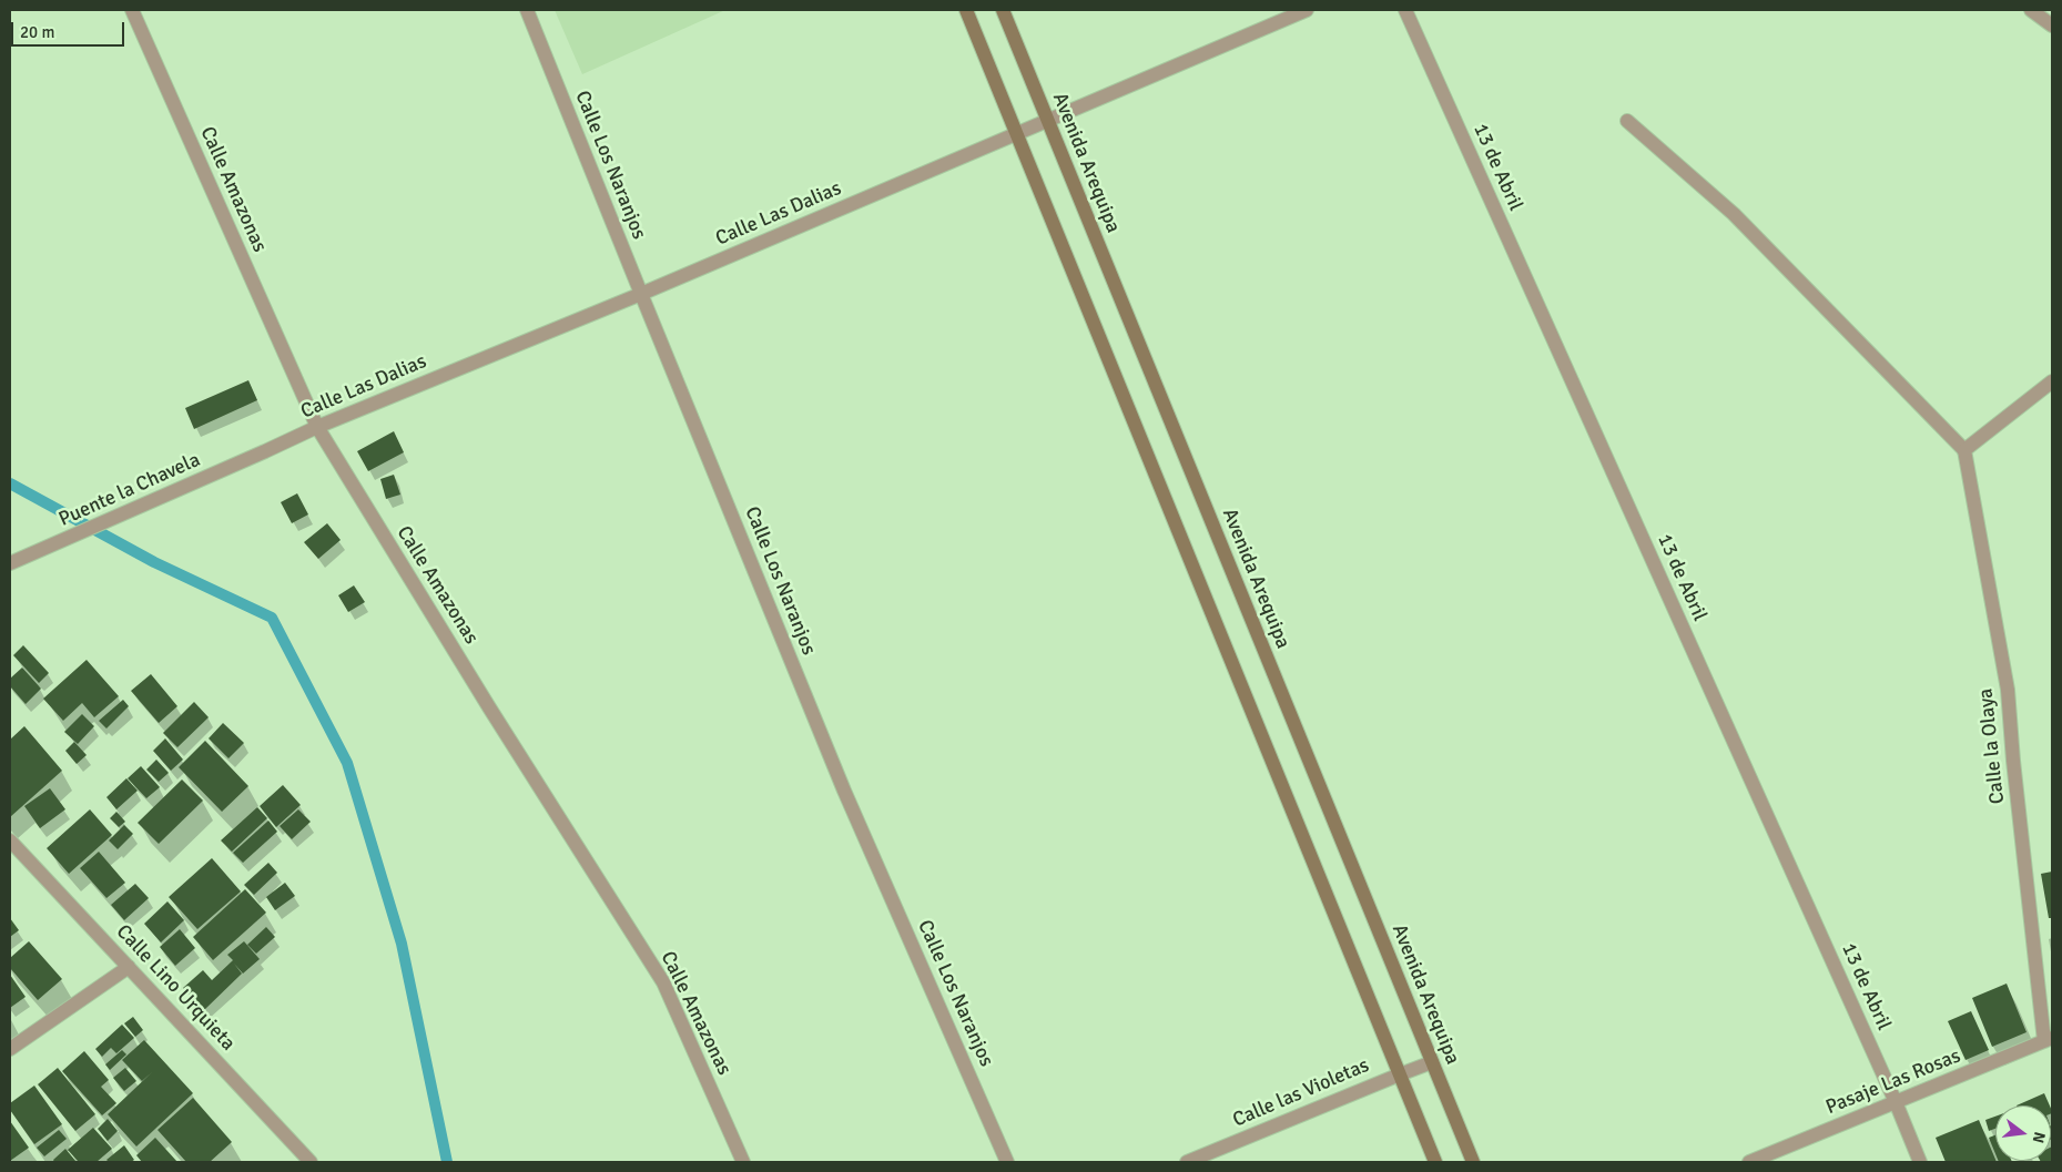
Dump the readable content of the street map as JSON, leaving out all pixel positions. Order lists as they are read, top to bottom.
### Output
{
  "streets": {
    "main road": ["Avenida Arequipa"],
    "street": [
      "Calle Los Naranjos",
      "13 de Abril",
      "Calle Amazonas",
      "Calle Las Dalias",
      "Puente la Chavela",
      "Calle la Olaya",
      "Calle Lino Urquieta",
      "Pasaje Las Rosas",
      "Calle las Violetas"
    ]
  },
  "crossings": [
    ["Avenida Arequipa", "Calle Las Dalias"],
    ["Avenida Arequipa", "Calle las Violetas"],
    ["Calle Los Naranjos", "Calle Las Dalias"],
    ["13 de Abril", "Pasaje Las Rosas"],
    ["Calle Amazonas", "Calle Las Dalias"],
    ["Calle Las Dalias", "Puente la Chavela"],
    ["Calle la Olaya", "Pasaje Las Rosas"]
  ],
  "scale_bar": "20 m",
  "north": "right"
}
